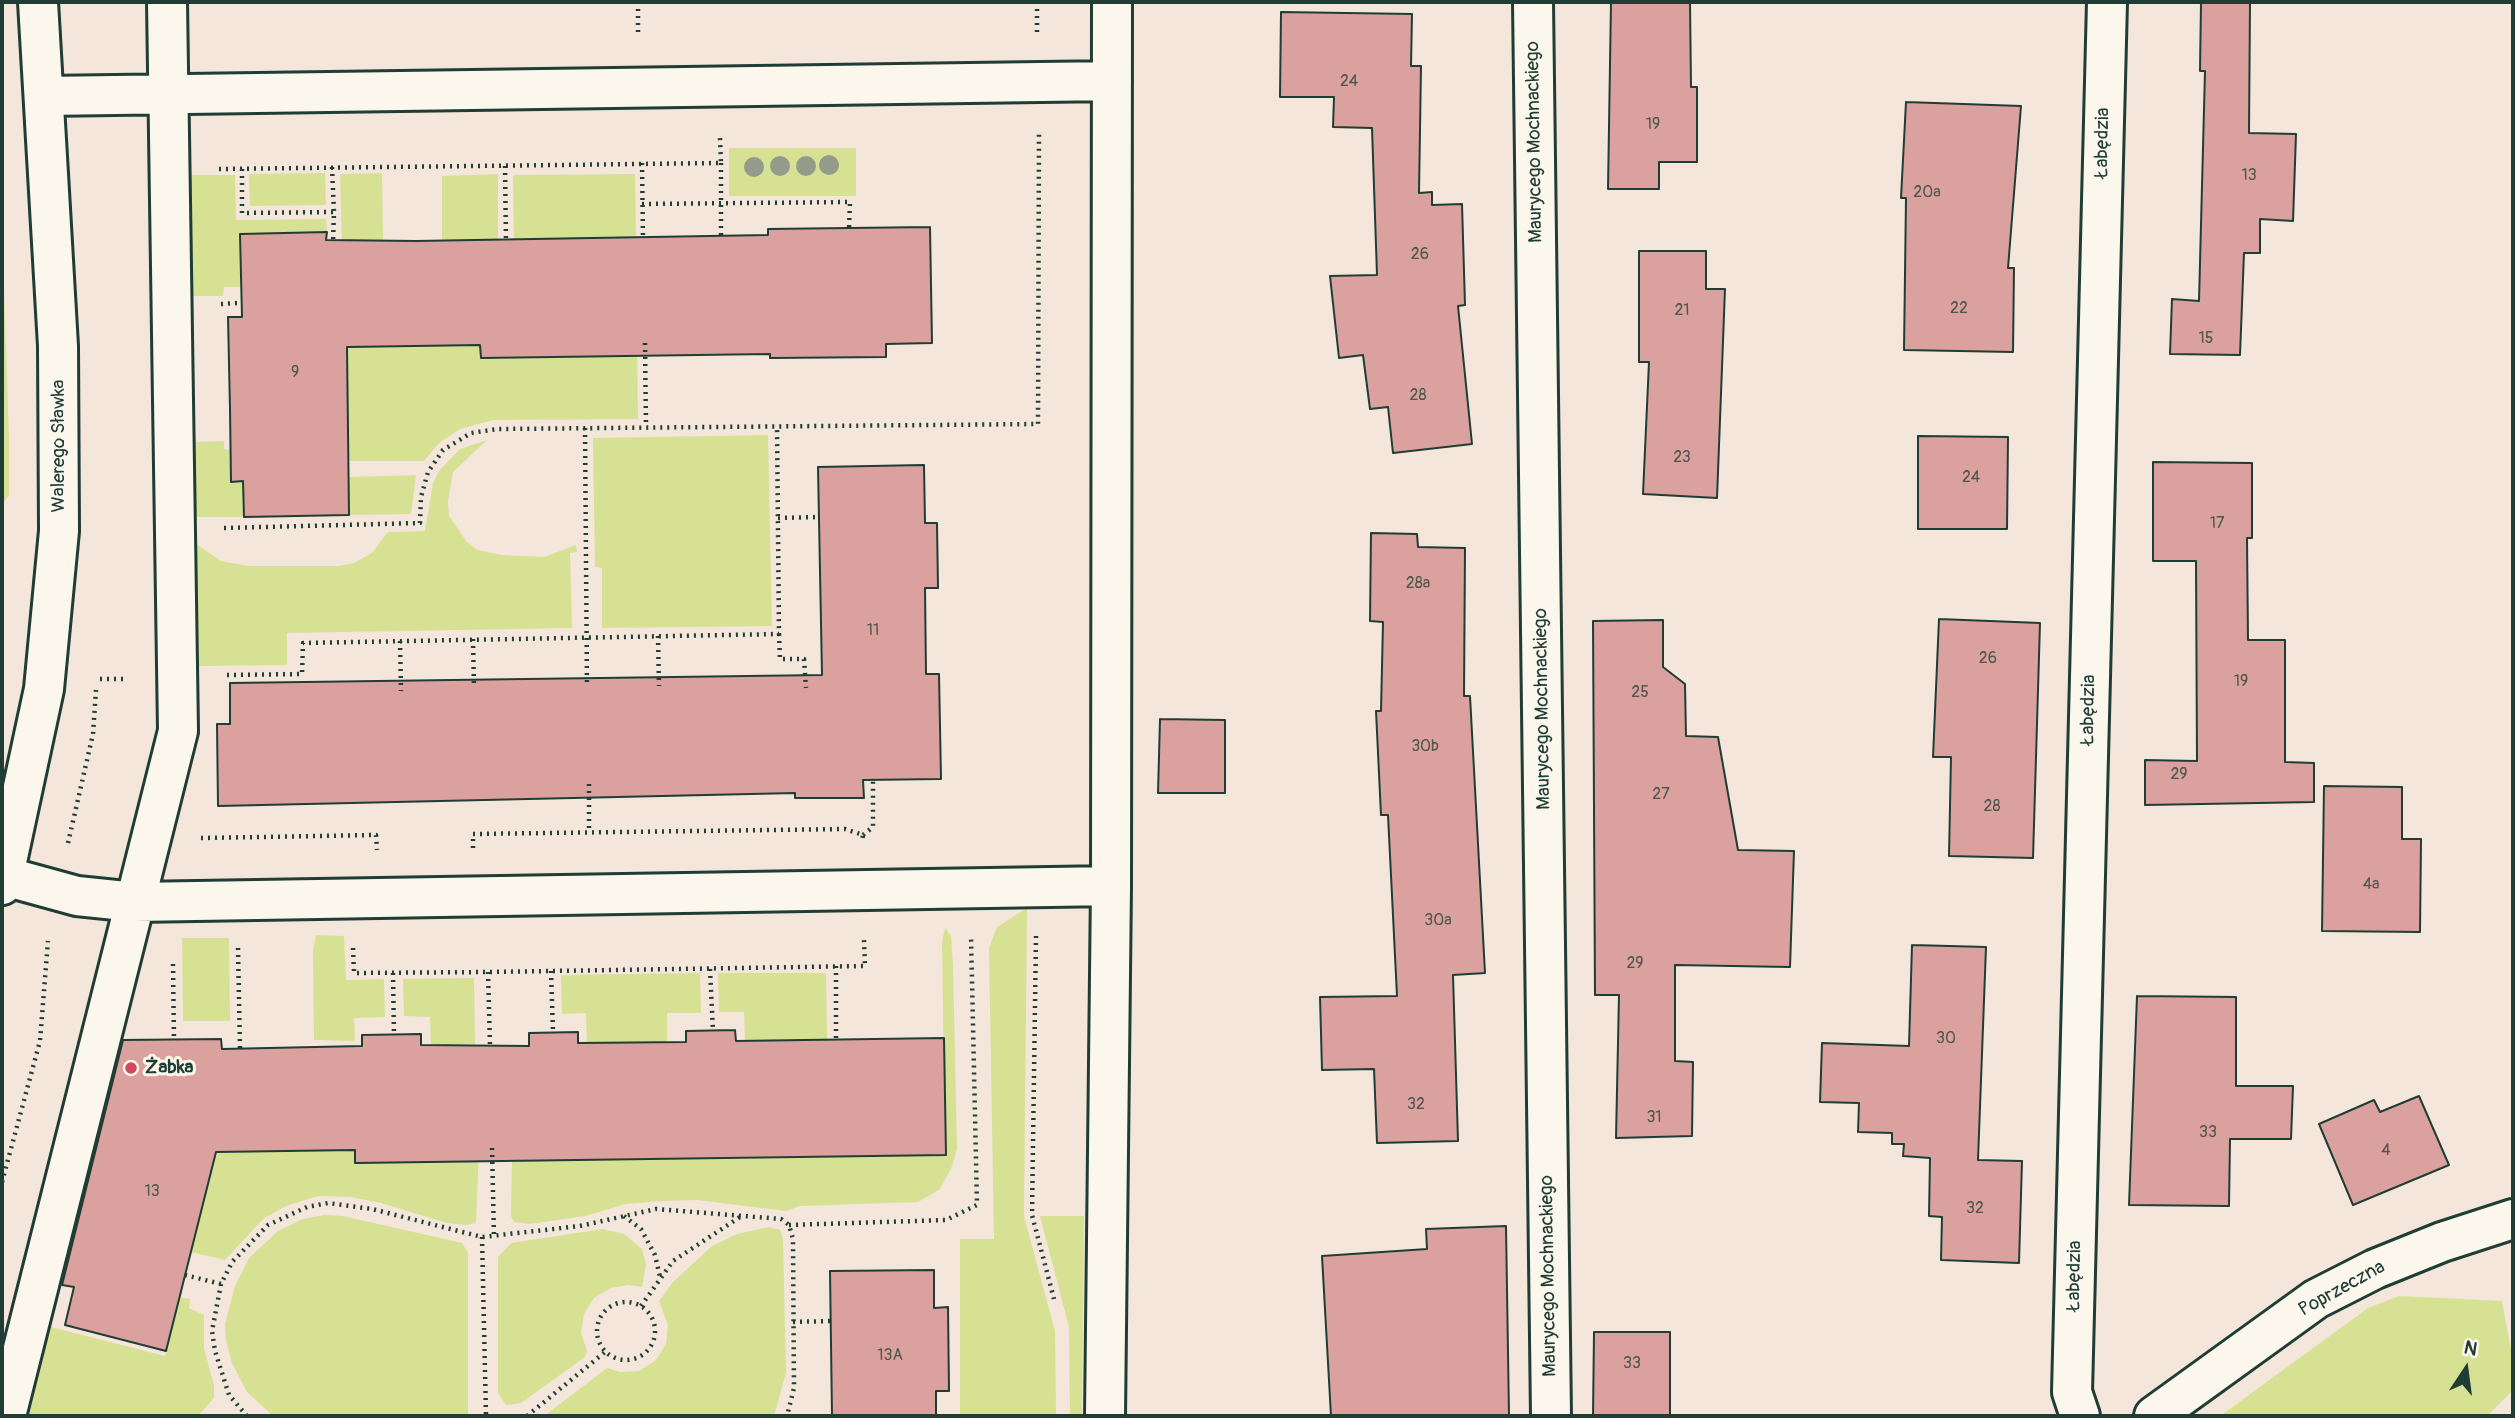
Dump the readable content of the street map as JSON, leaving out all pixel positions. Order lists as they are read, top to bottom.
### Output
{
  "streets": {
    "street": [
      "Maurycego Mochnackiego",
      "Łabędzia",
      "Walerego Sławka",
      "Poprzeczna"
    ]
  },
  "places": ["Żabka"],
  "house_numbers": [
    "24",
    "19",
    "13",
    "20a",
    "26",
    "22",
    "21",
    "15",
    "9",
    "28",
    "23",
    "24",
    "17",
    "28a",
    "11",
    "26",
    "19",
    "25",
    "30b",
    "29",
    "27",
    "28",
    "4a",
    "30a",
    "29",
    "30",
    "32",
    "31",
    "33",
    "4",
    "13",
    "32",
    "13A",
    "33"
  ],
  "north": "top"
}
